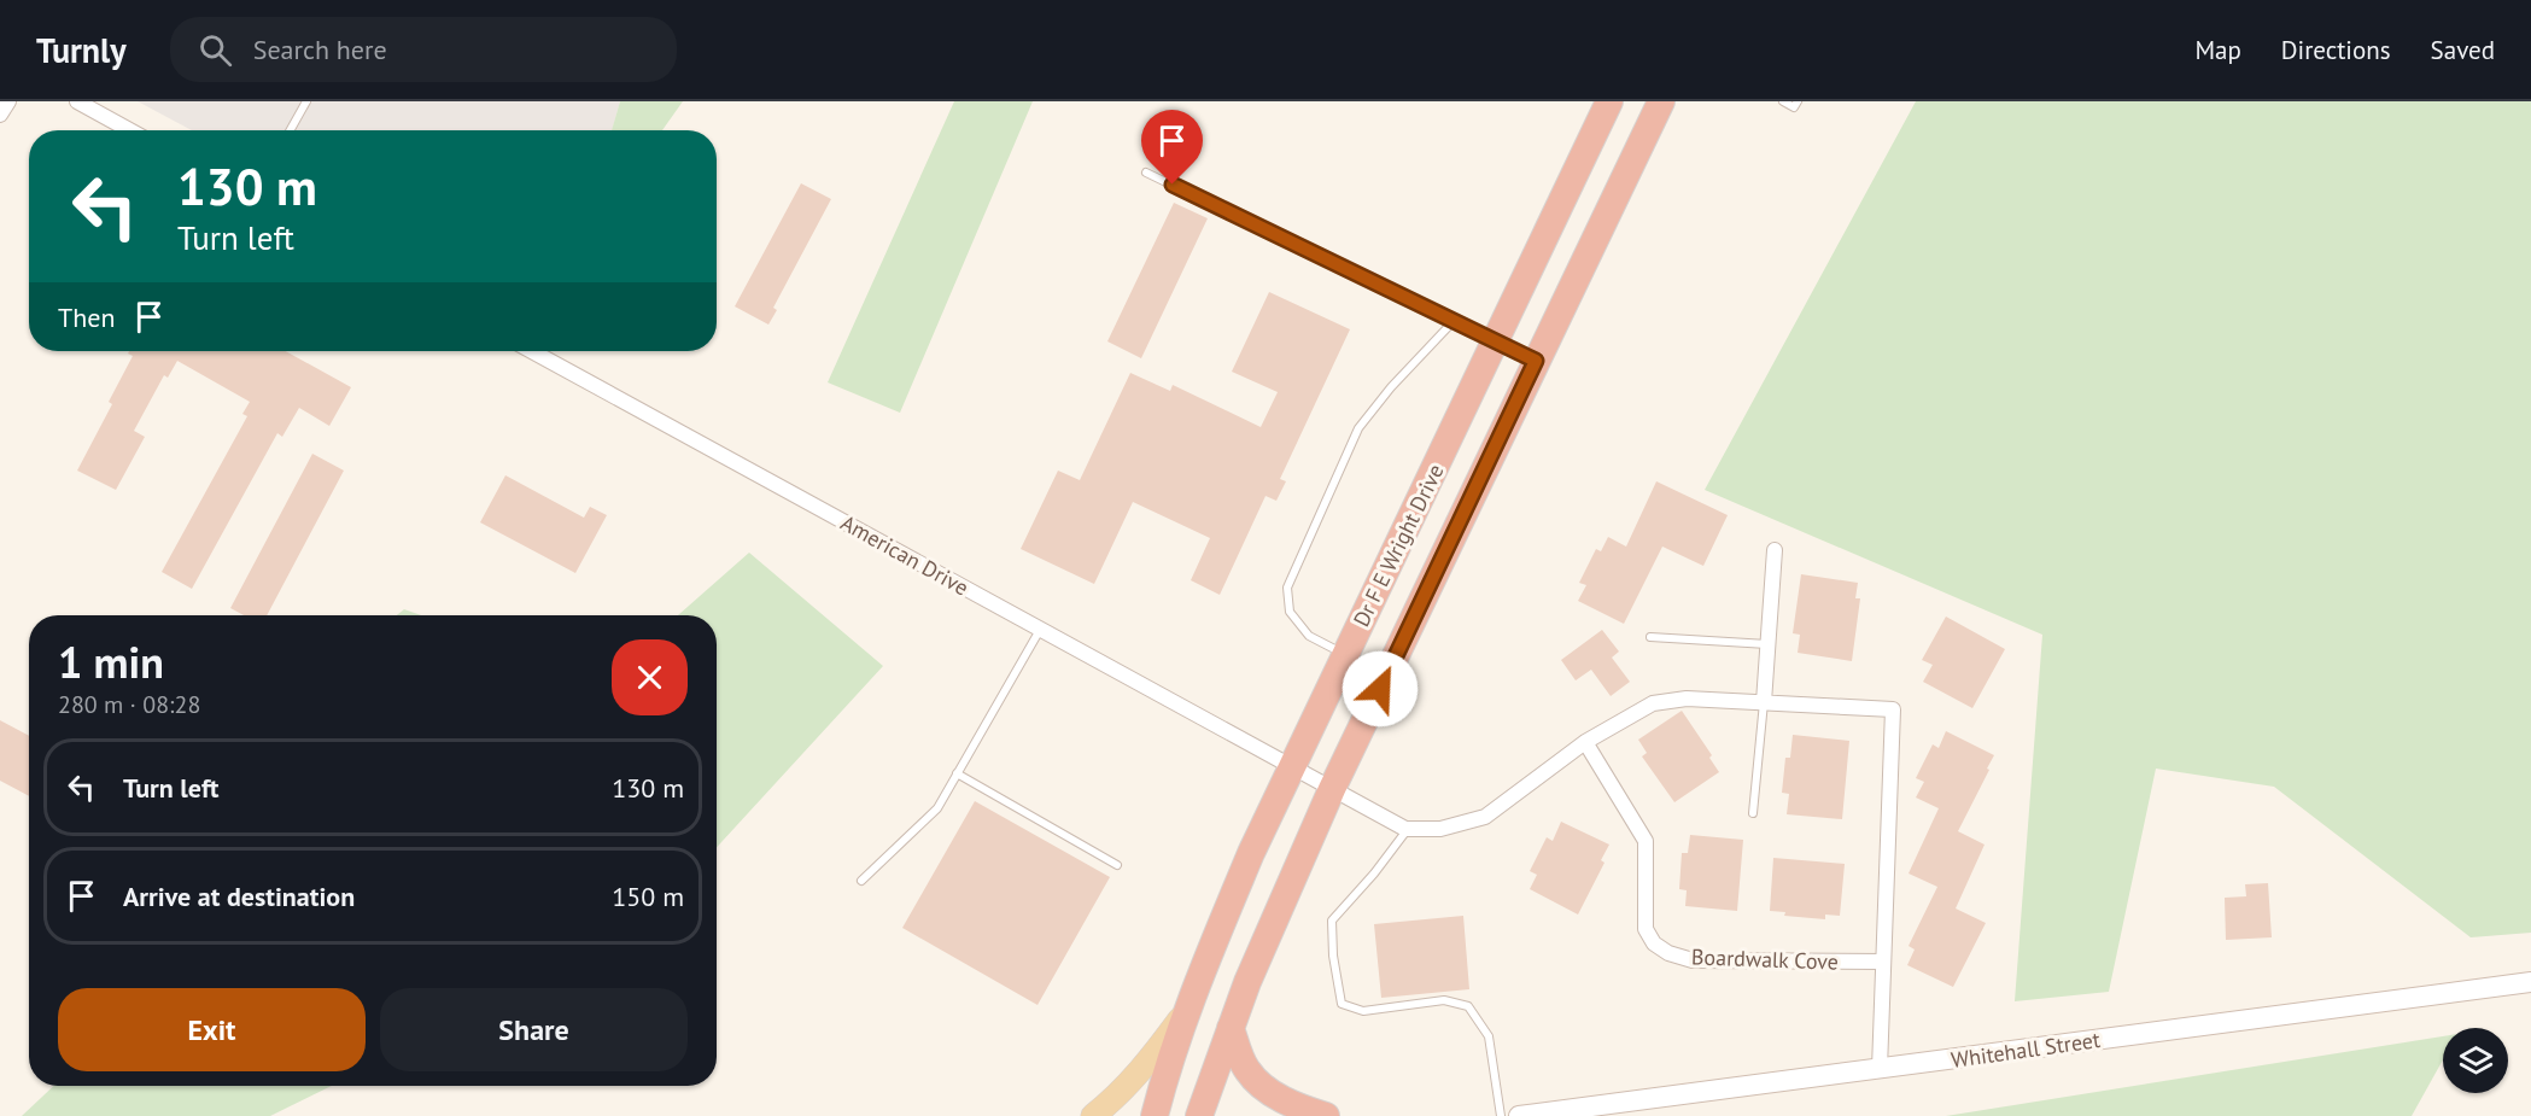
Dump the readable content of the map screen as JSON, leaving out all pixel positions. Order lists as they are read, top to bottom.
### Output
{
  "streets": {
    "highway": ["Dr F E Wright Drive"],
    "street": ["American Drive", "Boardwalk Cove", "Whitehall Street"]
  },
  "crossings": [
    ["Dr F E Wright Drive", "American Drive"]
  ],
  "page": {
    "header": "Turnly",
    "search": "Search here",
    "nav": ["Map", "Directions", "Saved"],
    "turn": ["130 m", "Turn left"],
    "then": "Then",
    "heading": ["1 min", "280 m · 08:28"],
    "list": [
      {
        "name": "Turn left",
        "value": "130 m"
      },
      {
        "name": "Arrive at destination",
        "value": "150 m"
      }
    ],
    "buttons": ["Exit", "Share"]
  }
}
